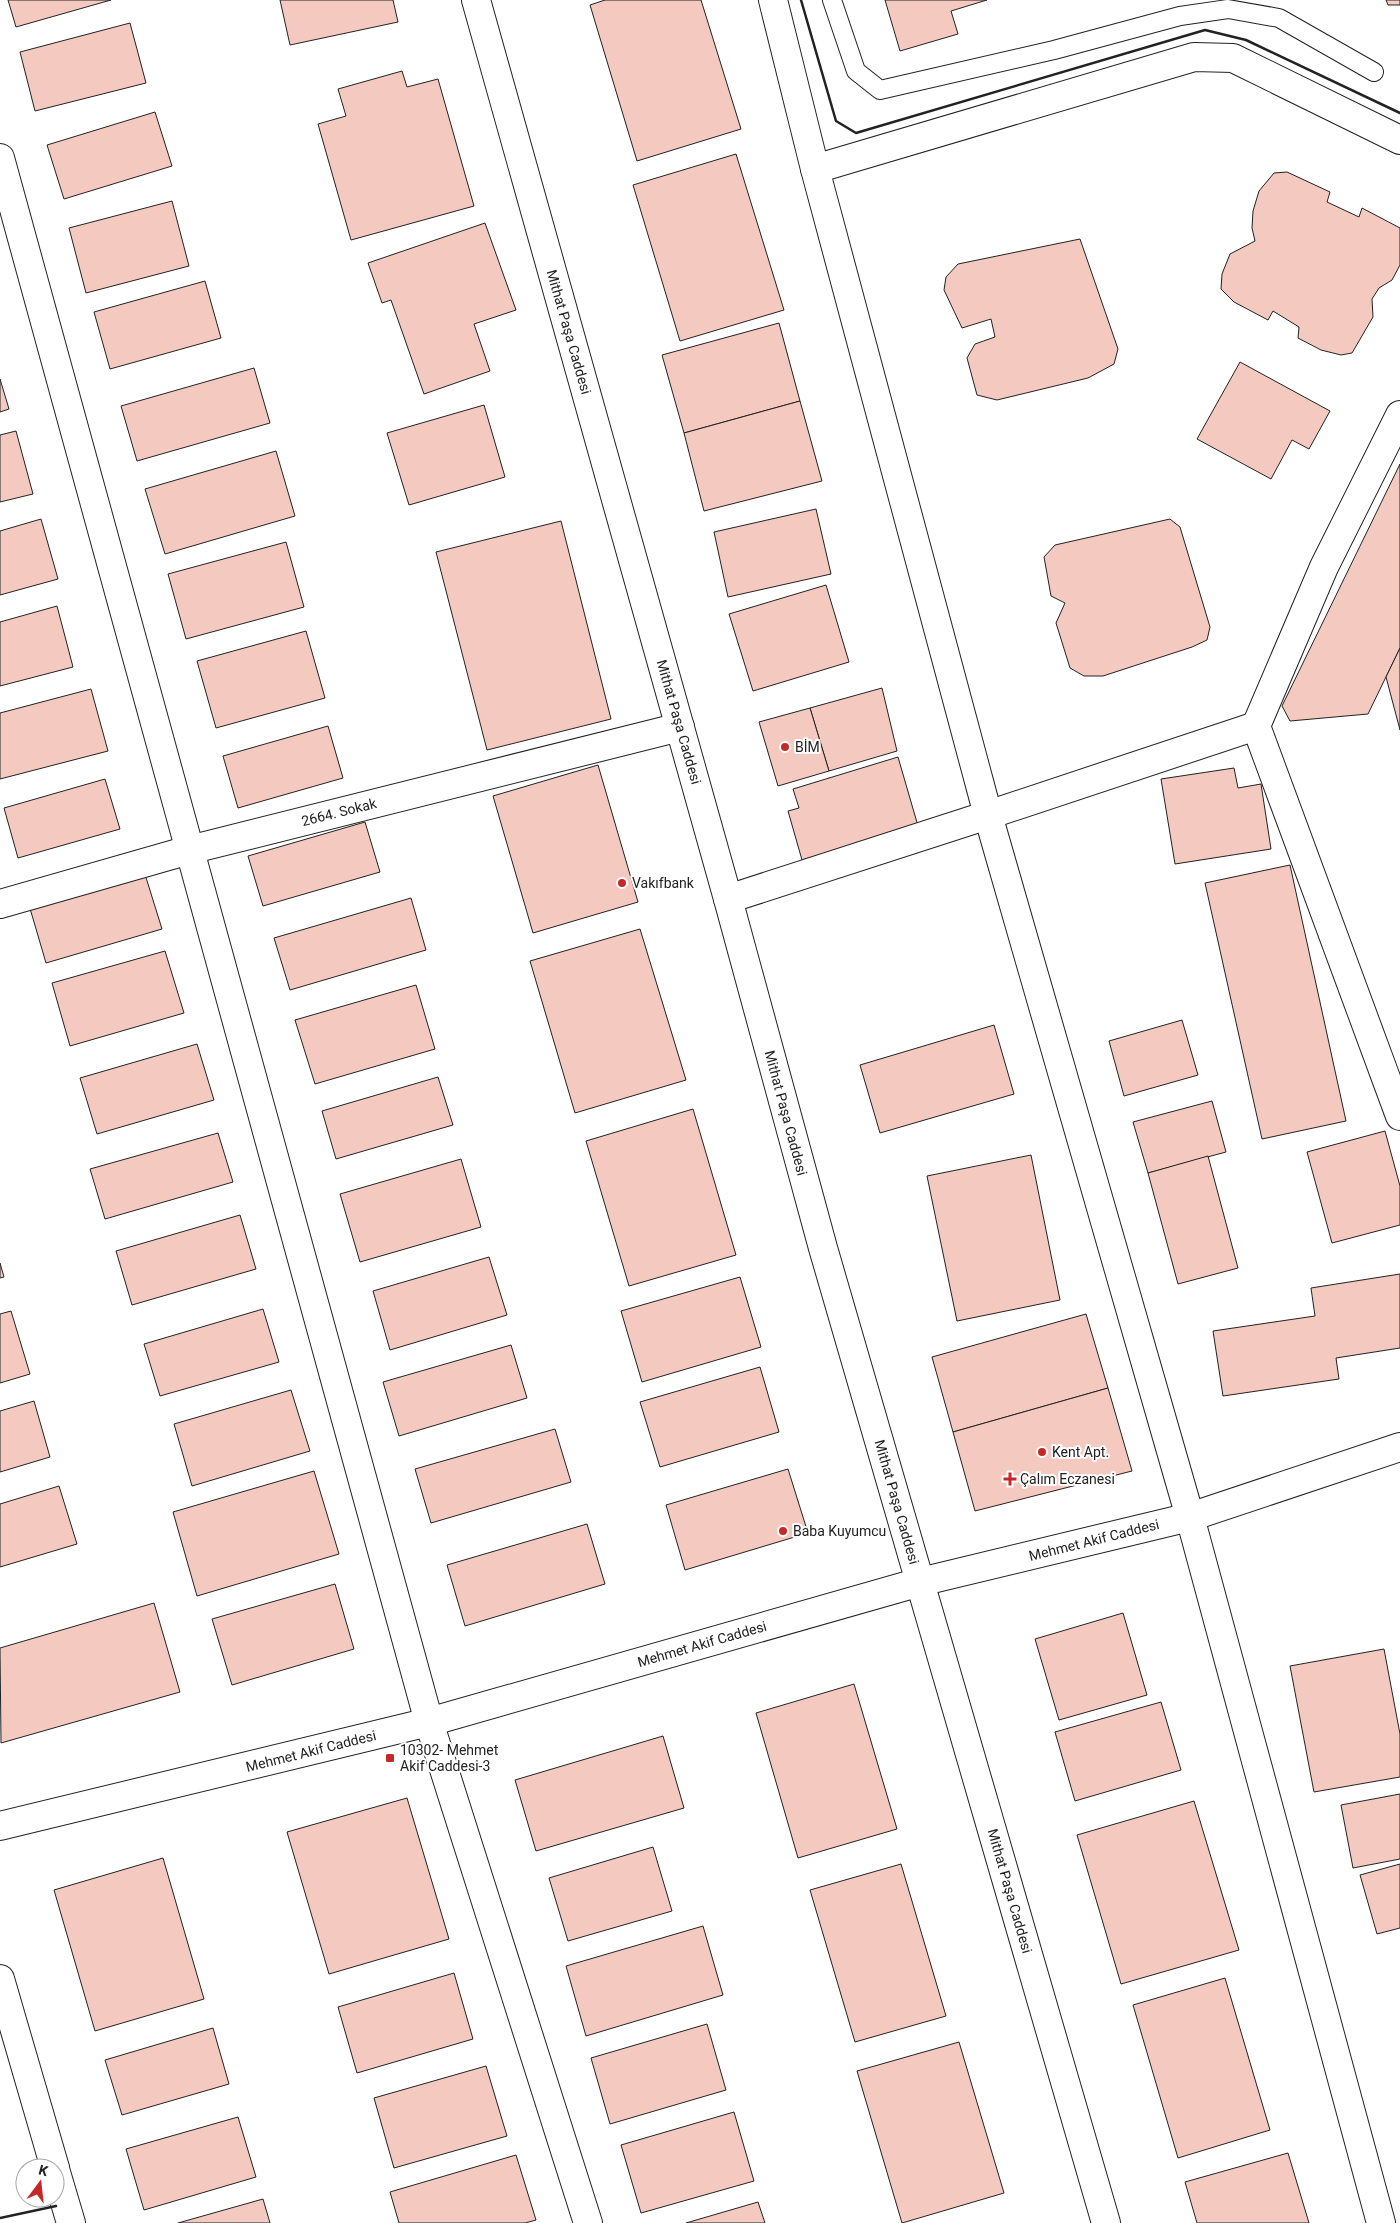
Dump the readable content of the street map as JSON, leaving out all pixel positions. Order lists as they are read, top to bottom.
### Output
{
  "streets": {
    "street": ["Mithat Paşa Caddesi", "2664. Sokak", "Mehmet Akif Caddesi"]
  },
  "crossings": [
    ["Mithat Paşa Caddesi", "2664. Sokak"],
    ["Mithat Paşa Caddesi", "Mehmet Akif Caddesi"]
  ],
  "places": {
    "other": [
      "BİM",
      "Vakıfbank",
      "Kent Apt.",
      "Baba Kuyumcu"
    ],
    "health": ["Çalım Eczanesi"],
    "transit": ["10302- Mehmet Akif Caddesi-3"]
  },
  "north": "top"
}
